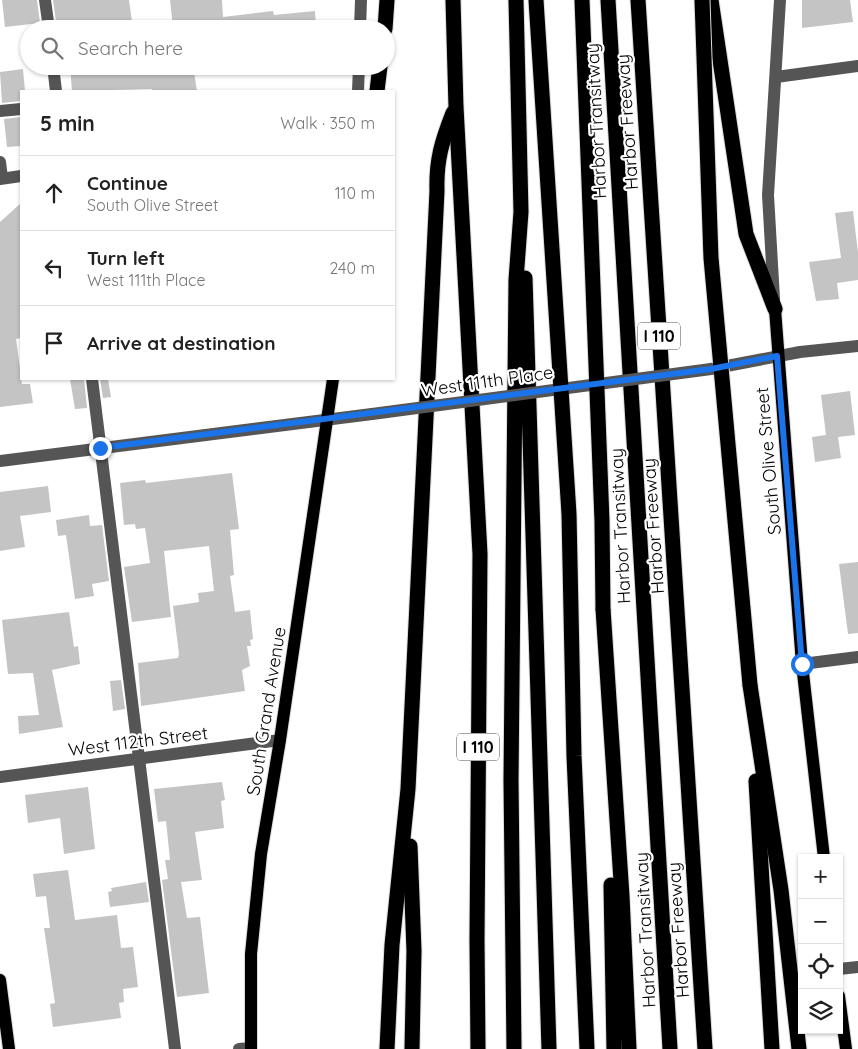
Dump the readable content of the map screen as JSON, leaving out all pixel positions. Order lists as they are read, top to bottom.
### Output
{
  "streets": {
    "highway": ["Harbor Transitway", "Harbor Freeway", "I 110"],
    "main road": ["South Olive Street", "South Grand Avenue"],
    "street": ["West 111th Place", "West 112th Street"]
  },
  "crossings": [
    ["West 111th Place", "South Olive Street"],
    ["West 111th Place", "South Grand Avenue"],
    ["South Grand Avenue", "West 112th Street"]
  ],
  "page": {
    "search": "Search here",
    "heading": ["5 min", "Walk · 350 m"],
    "list": [
      ["Continue", "South Olive Street", "110 m"],
      ["Turn left", "West 111th Place", "240 m"],
      "Arrive at destination"
    ],
    "map_buttons": ["+", "−"]
  }
}
